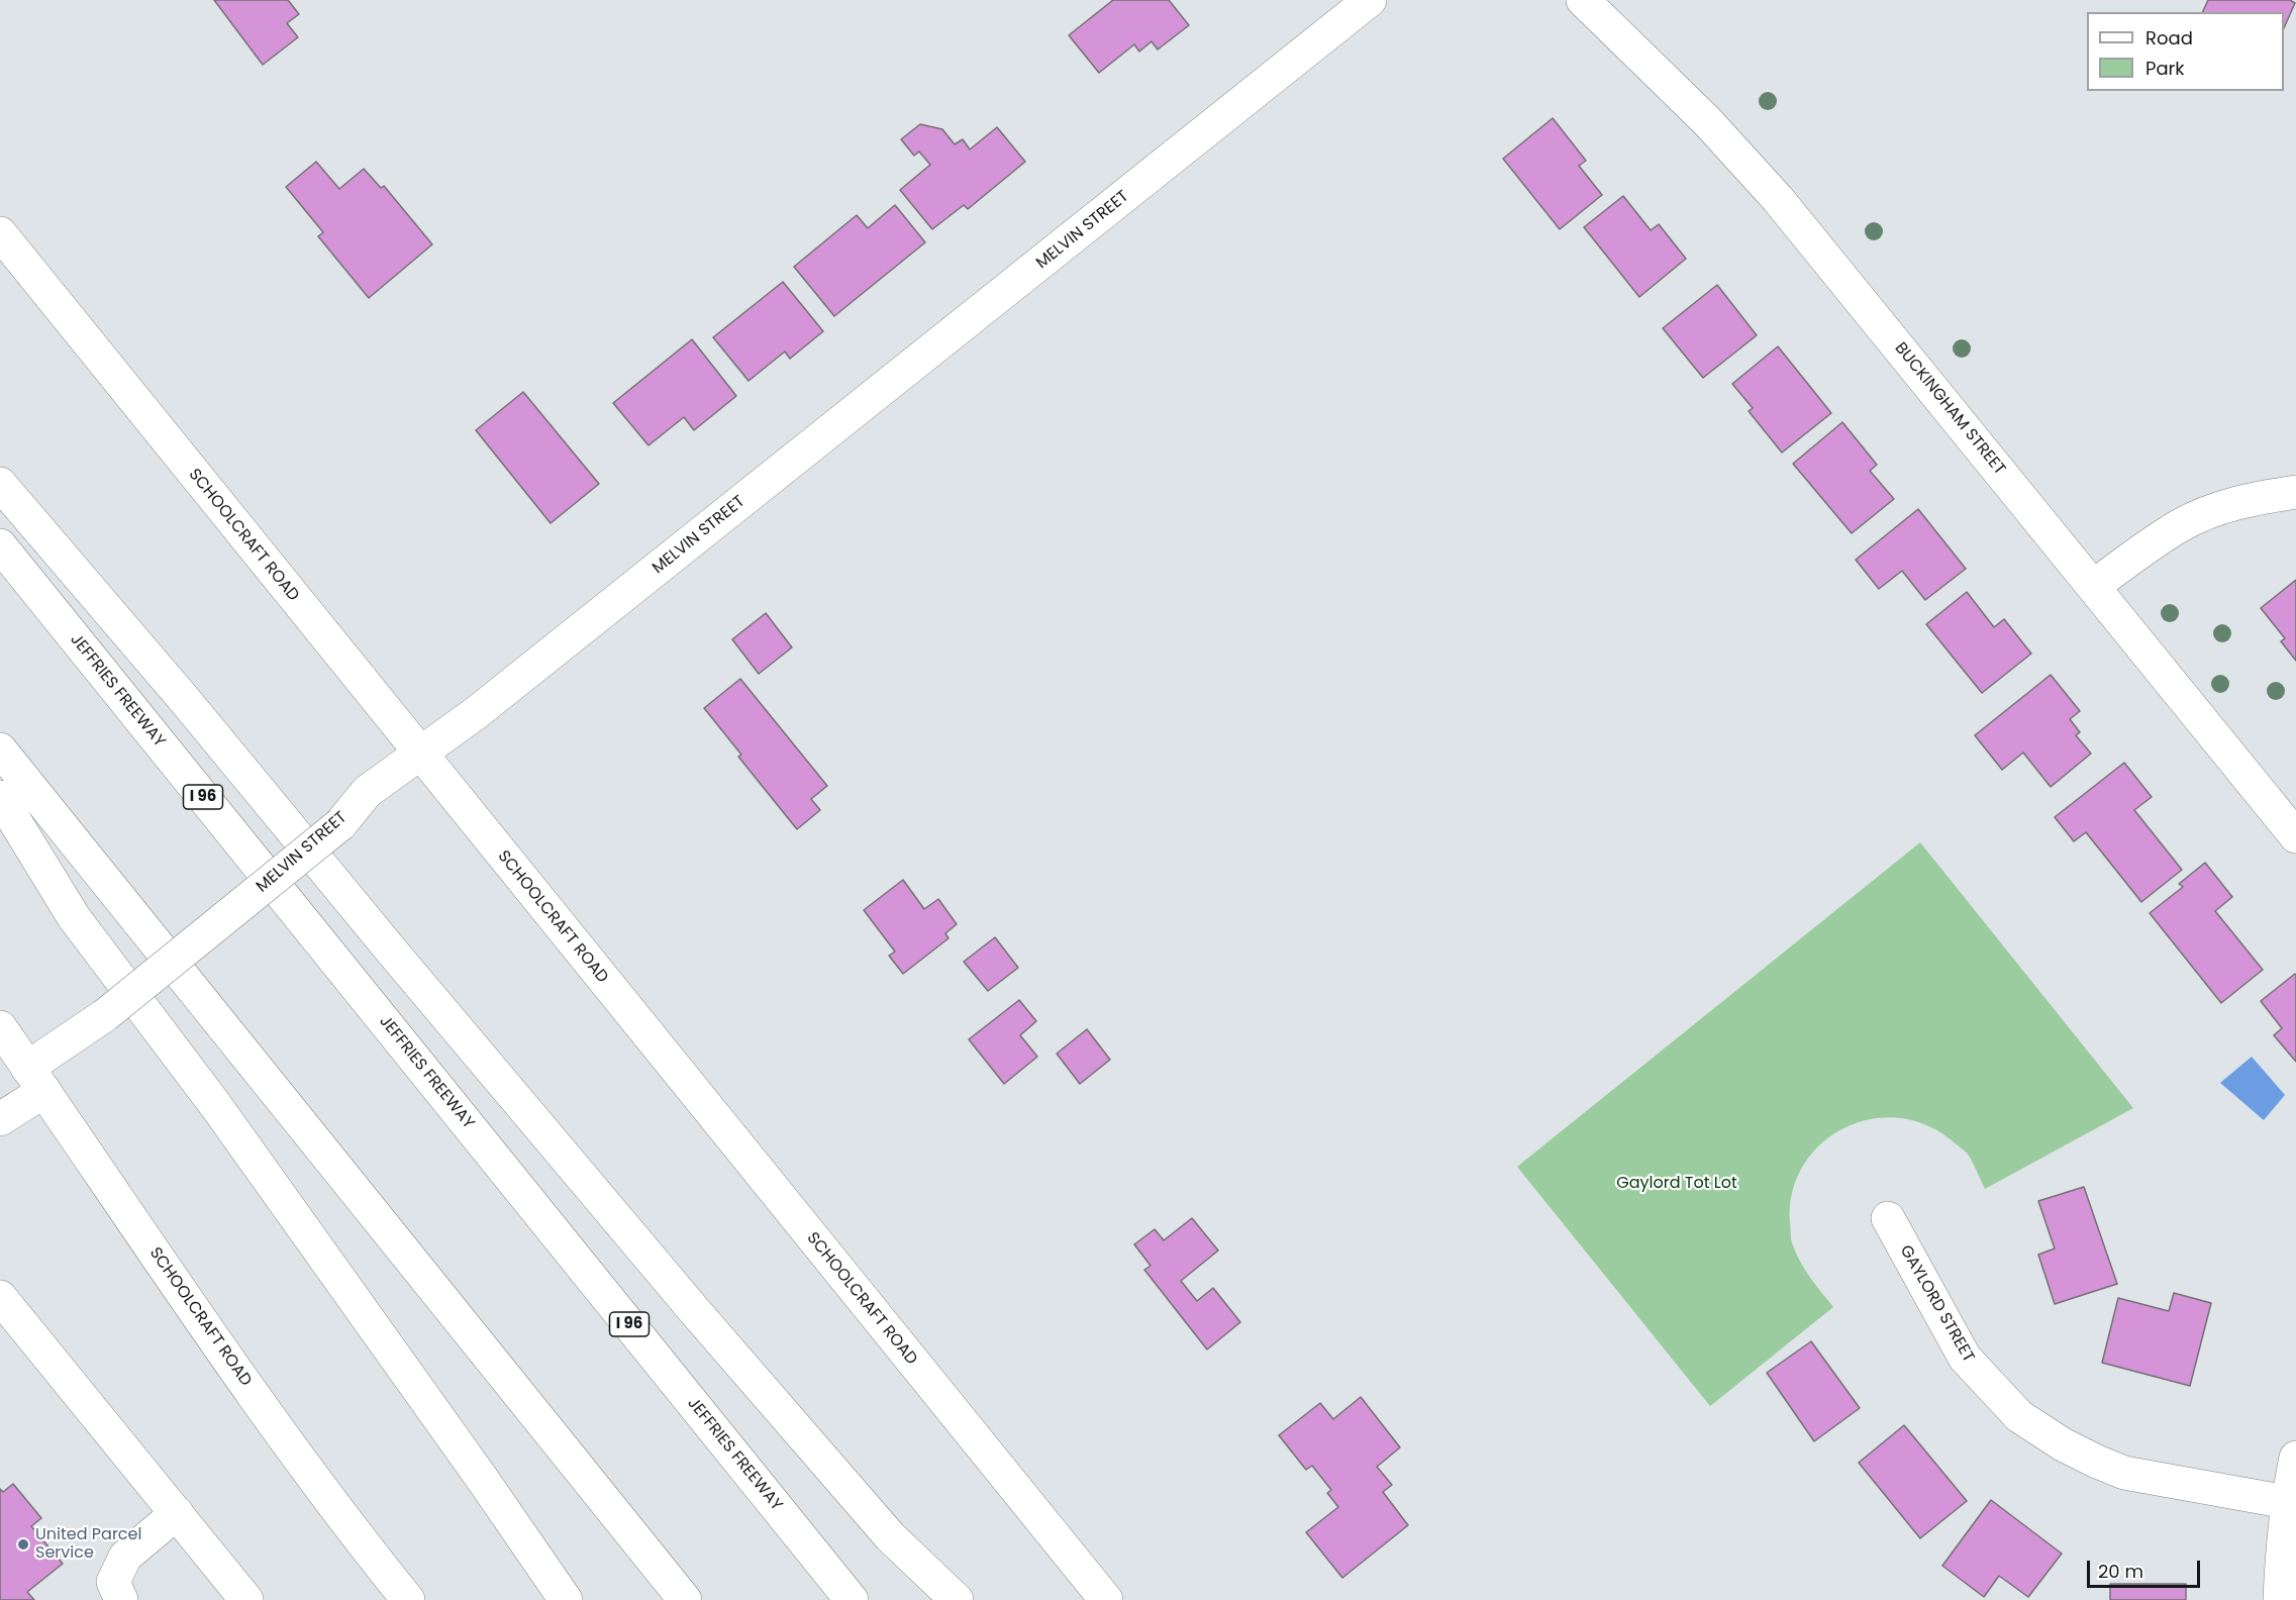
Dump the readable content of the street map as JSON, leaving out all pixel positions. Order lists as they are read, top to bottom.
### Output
{
  "streets": {
    "main road": [
      "MELVIN STREET",
      "BUCKINGHAM STREET",
      "SCHOOLCRAFT ROAD",
      "JEFFRIES FREEWAY",
      "I 96",
      "GAYLORD STREET"
    ]
  },
  "crossings": [
    ["MELVIN STREET", "SCHOOLCRAFT ROAD"]
  ],
  "parks": ["Gaylord Tot Lot"],
  "places": ["United Parcel Service"],
  "legend": ["Road", "Park"],
  "scale_bar": "20 m"
}
